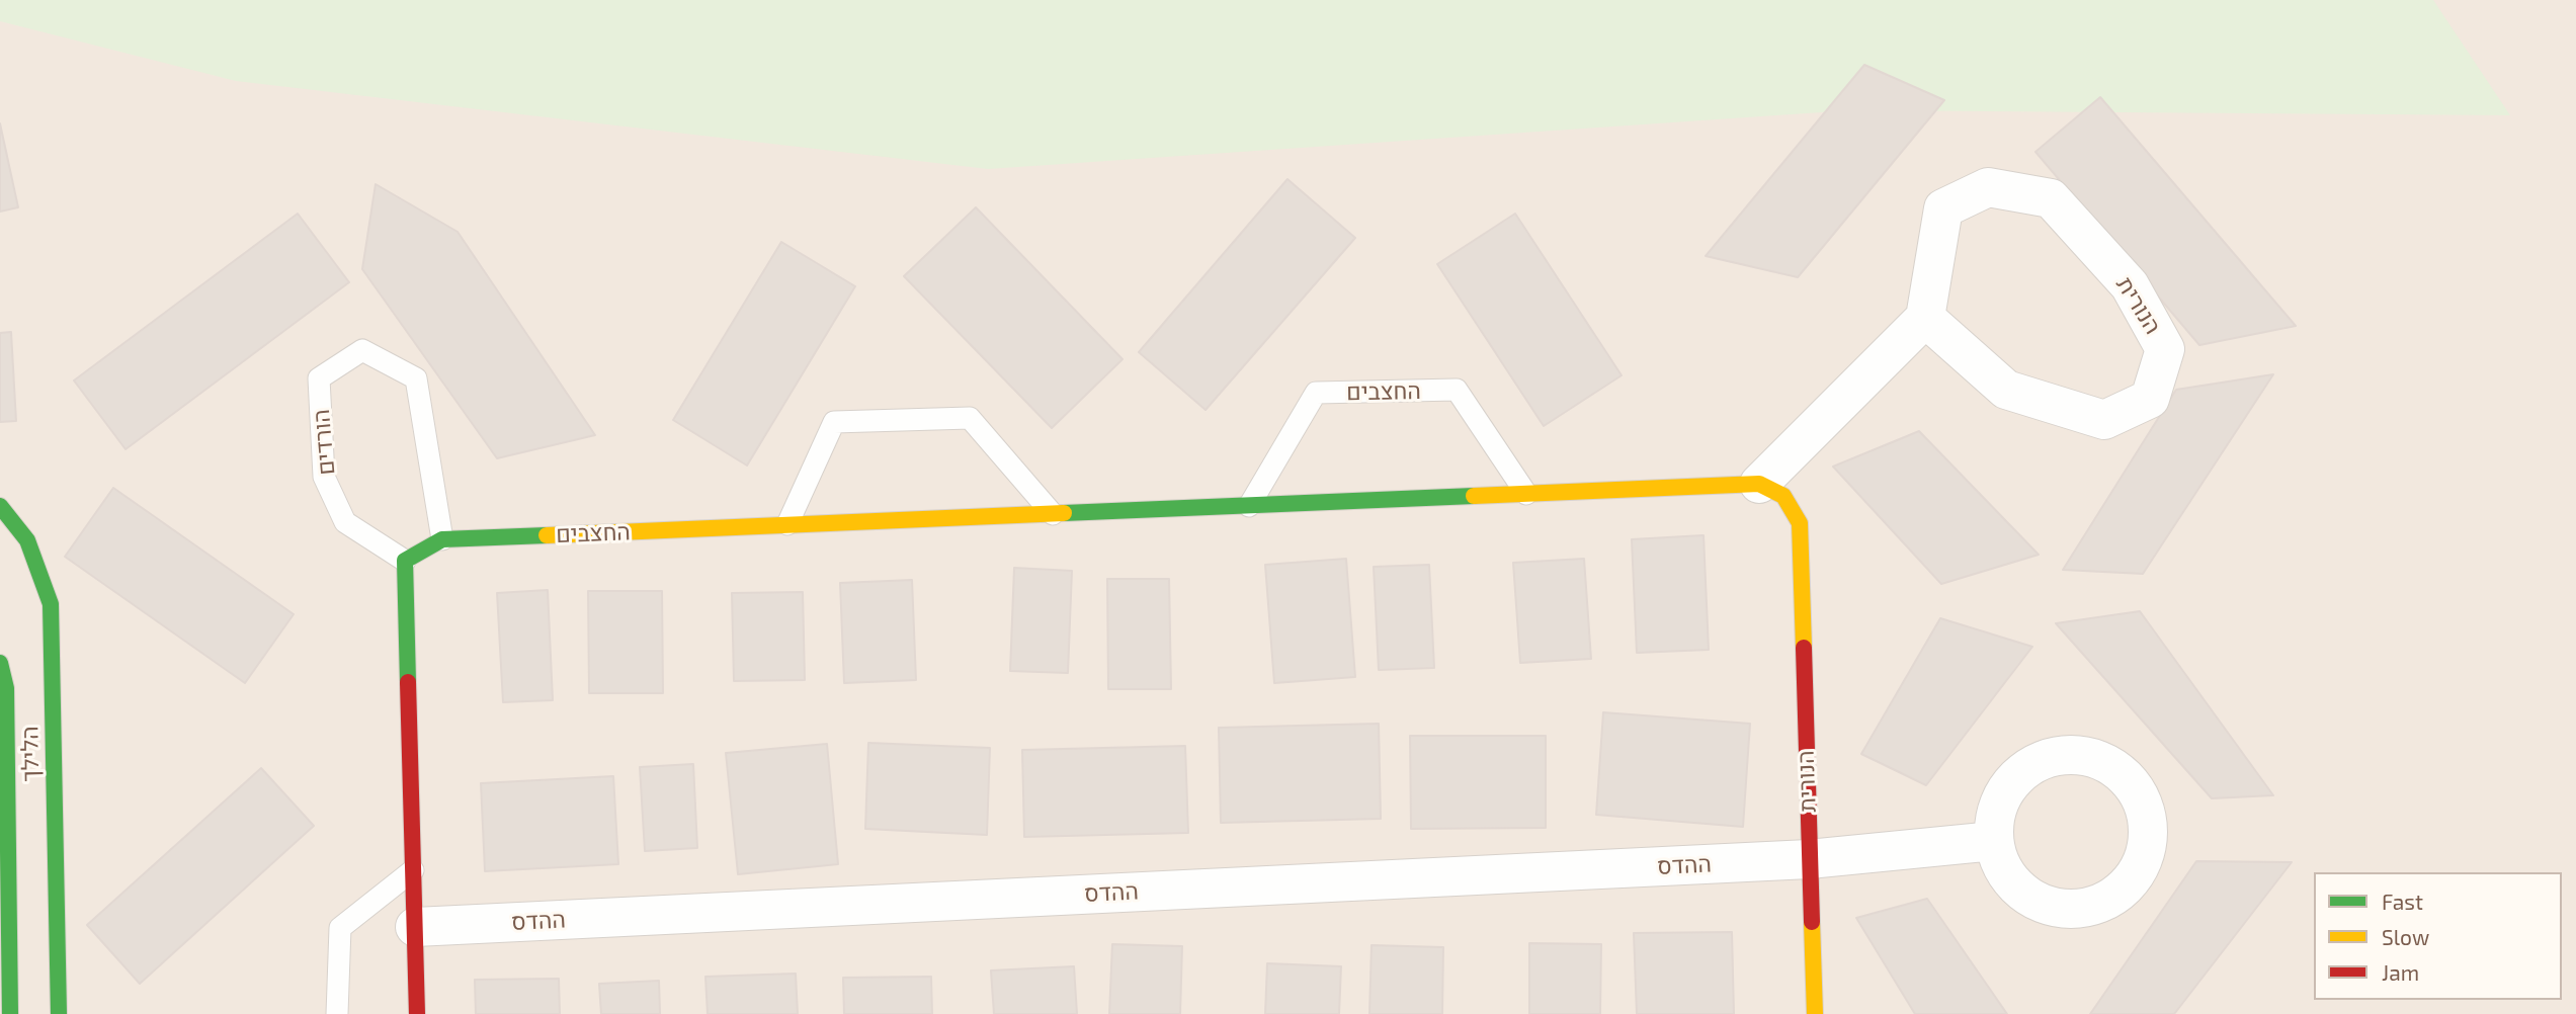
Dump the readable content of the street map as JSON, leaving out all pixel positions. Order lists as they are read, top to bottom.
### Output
{
  "streets": {
    "street": [
      "הנורית",
      "החצבים",
      "הלילך",
      "ההדס"
    ],
    "lane": ["הורדים"]
  },
  "crossings": [
    ["הנורית", "החצבים"],
    ["הנורית", "ההדס"],
    ["החצבים", "הורדים"]
  ],
  "legend": ["Fast", "Slow", "Jam"]
}
